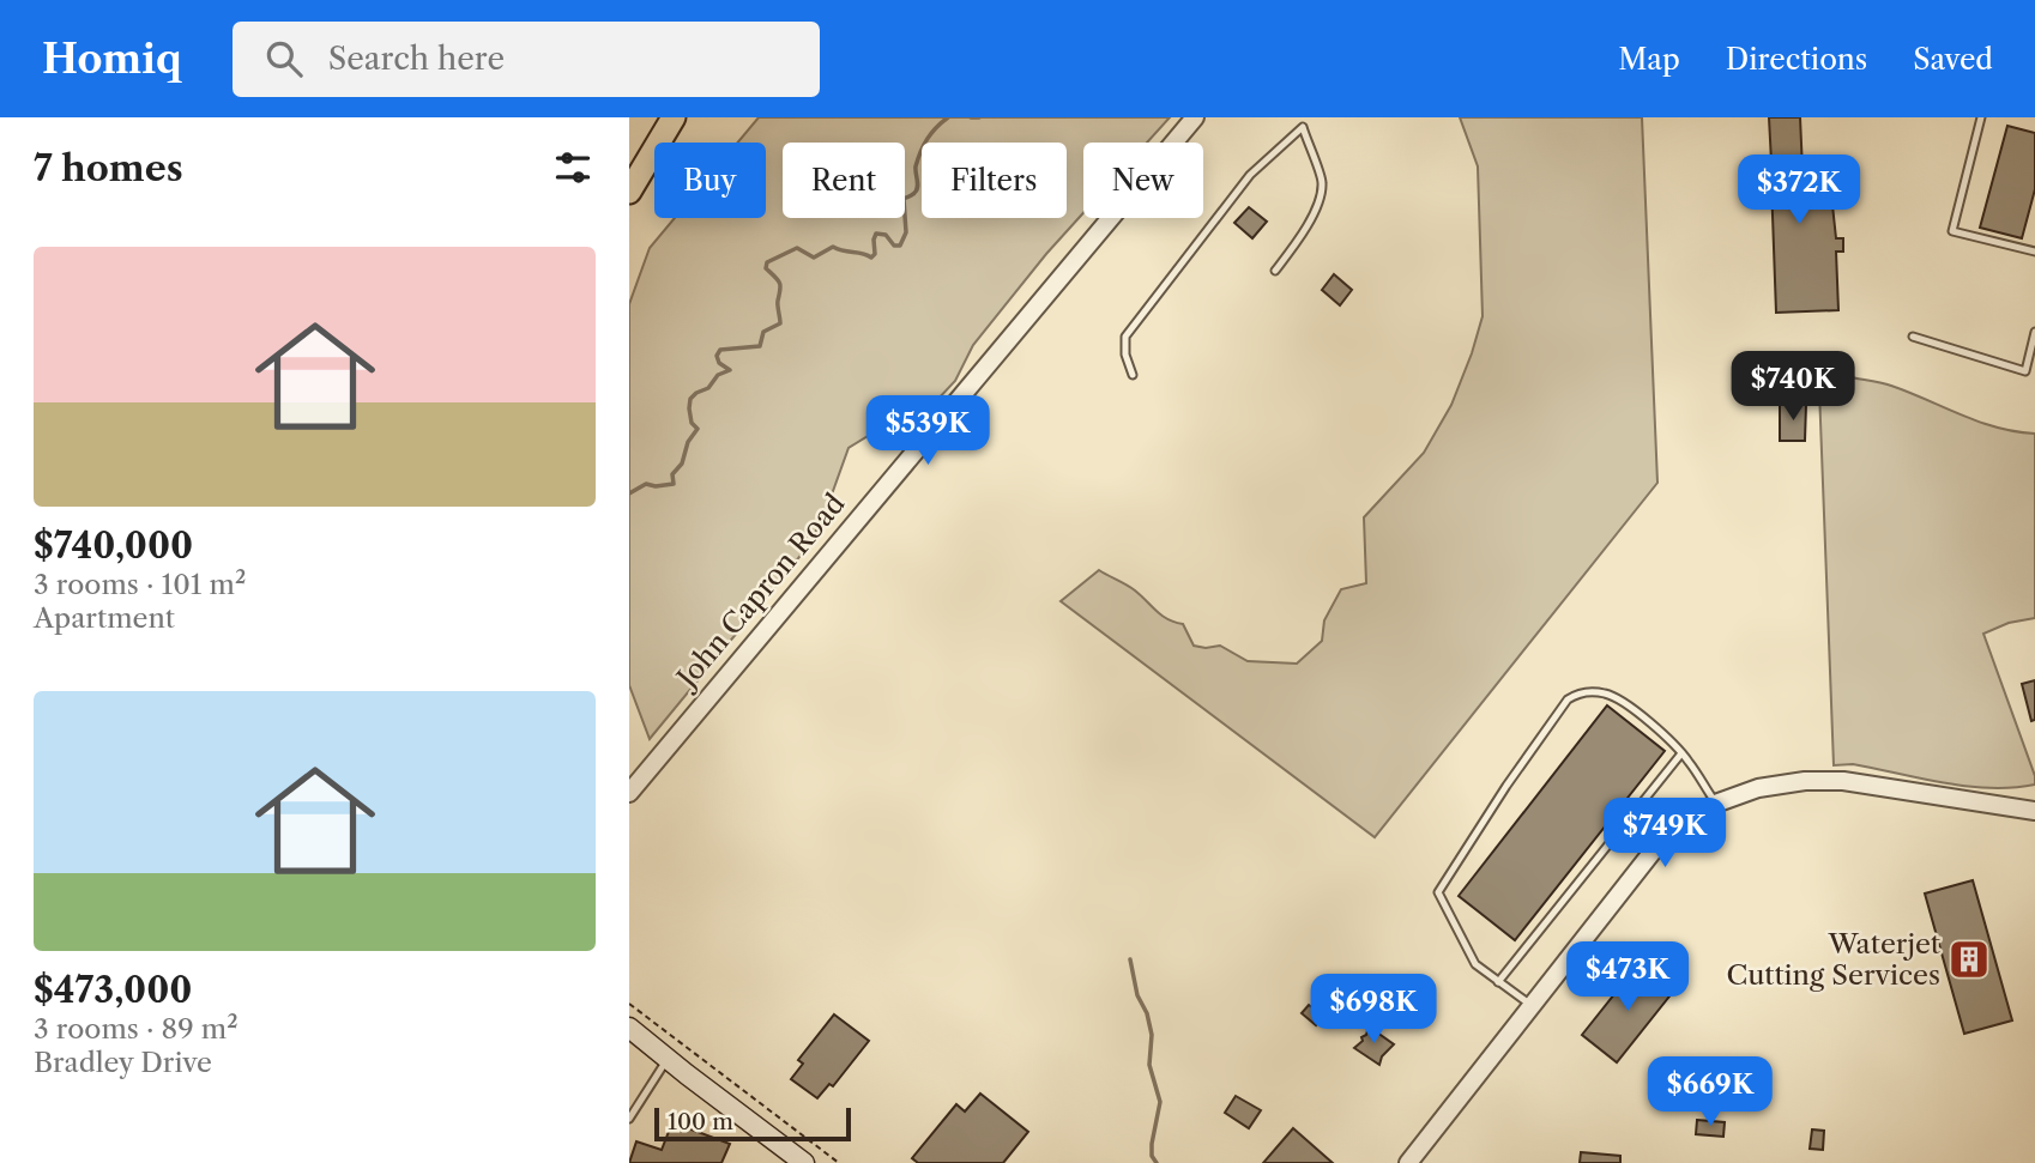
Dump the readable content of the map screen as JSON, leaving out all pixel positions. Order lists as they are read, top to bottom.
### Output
{
  "streets": {
    "street": ["John Capron Road"]
  },
  "places": {
    "building": ["Waterjet Cutting Services"]
  },
  "scale_bar": "100 m",
  "page": {
    "header": "Homiq",
    "search": "Search here",
    "nav": ["Map", "Directions", "Saved"],
    "heading": "7 homes",
    "chip": [
      "Buy",
      "Rent",
      "Filters",
      "New"
    ],
    "price": [
      "$372K",
      "$740K",
      "$539K",
      "$749K",
      "$473K",
      "$698K",
      "$669K"
    ],
    "list": [
      {
        "name": "$740,000",
        "note": "3 rooms · 101 m² · Apartment"
      },
      {
        "name": "$473,000",
        "note": "3 rooms · 89 m² · Bradley Drive"
      }
    ],
    "scale": "100 m"
  }
}
